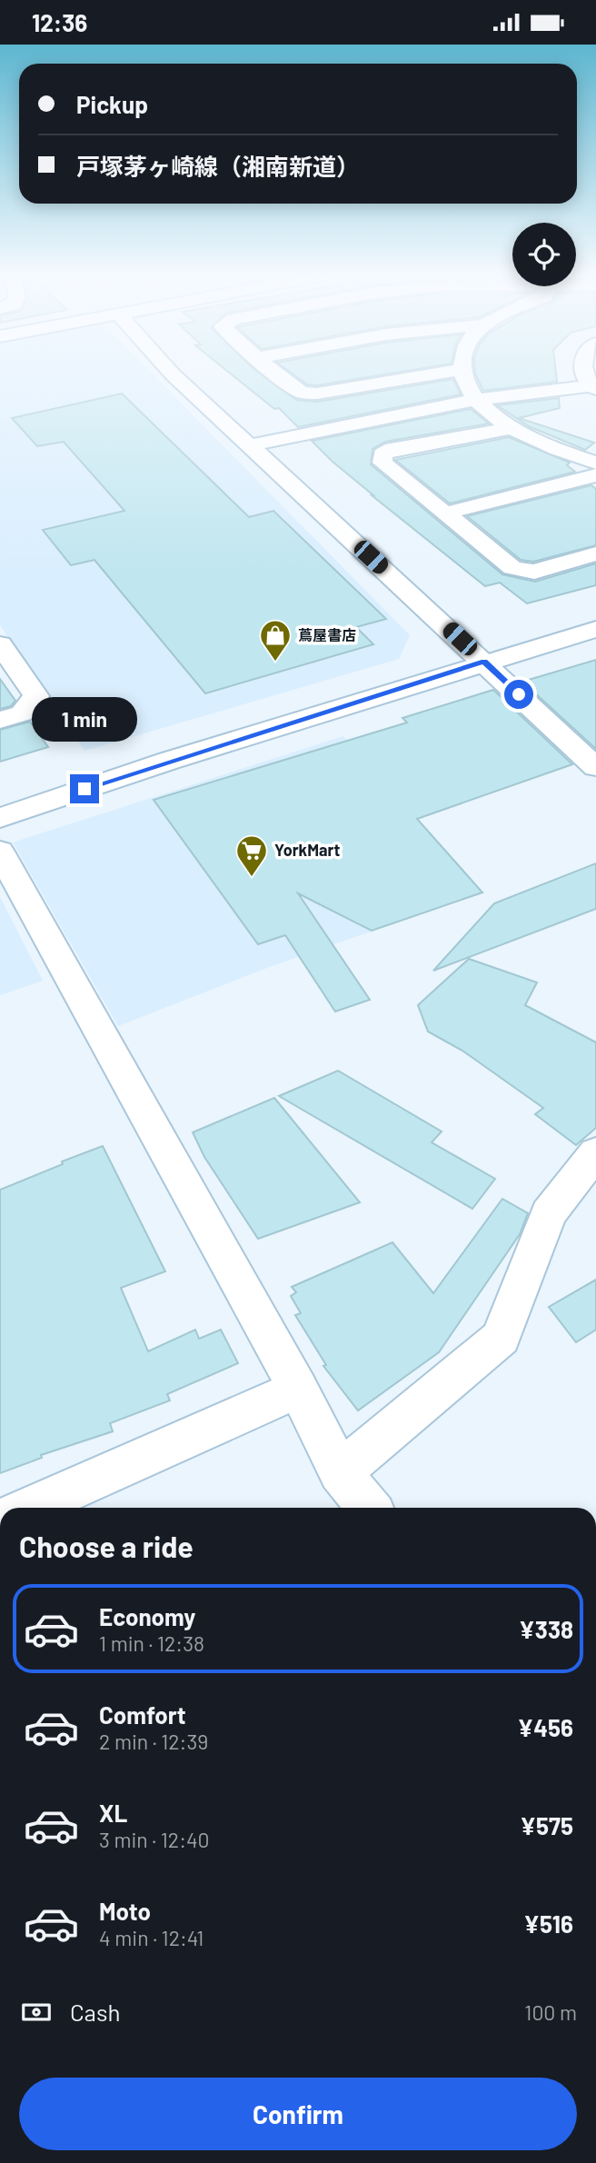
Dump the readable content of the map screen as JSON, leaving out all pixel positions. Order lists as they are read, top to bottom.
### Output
{
  "places": {
    "shop": ["蔦屋書店"],
    "supermarket": ["YorkMart"]
  },
  "page": {
    "status": "12:36",
    "banner": ["Pickup", "戸塚茅ヶ崎線（湘南新道）"],
    "bubble": "1 min",
    "heading": "Choose a ride",
    "list": [
      {
        "name": "Economy",
        "note": "1 min · 12:38",
        "value": "¥338"
      },
      {
        "name": "Comfort",
        "note": "2 min · 12:39",
        "value": "¥456"
      },
      {
        "name": "XL",
        "note": "3 min · 12:40",
        "value": "¥575"
      },
      {
        "name": "Moto",
        "note": "4 min · 12:41",
        "value": "¥516"
      }
    ],
    "pay": ["Cash", "100 m"],
    "buttons": "Confirm"
  }
}
